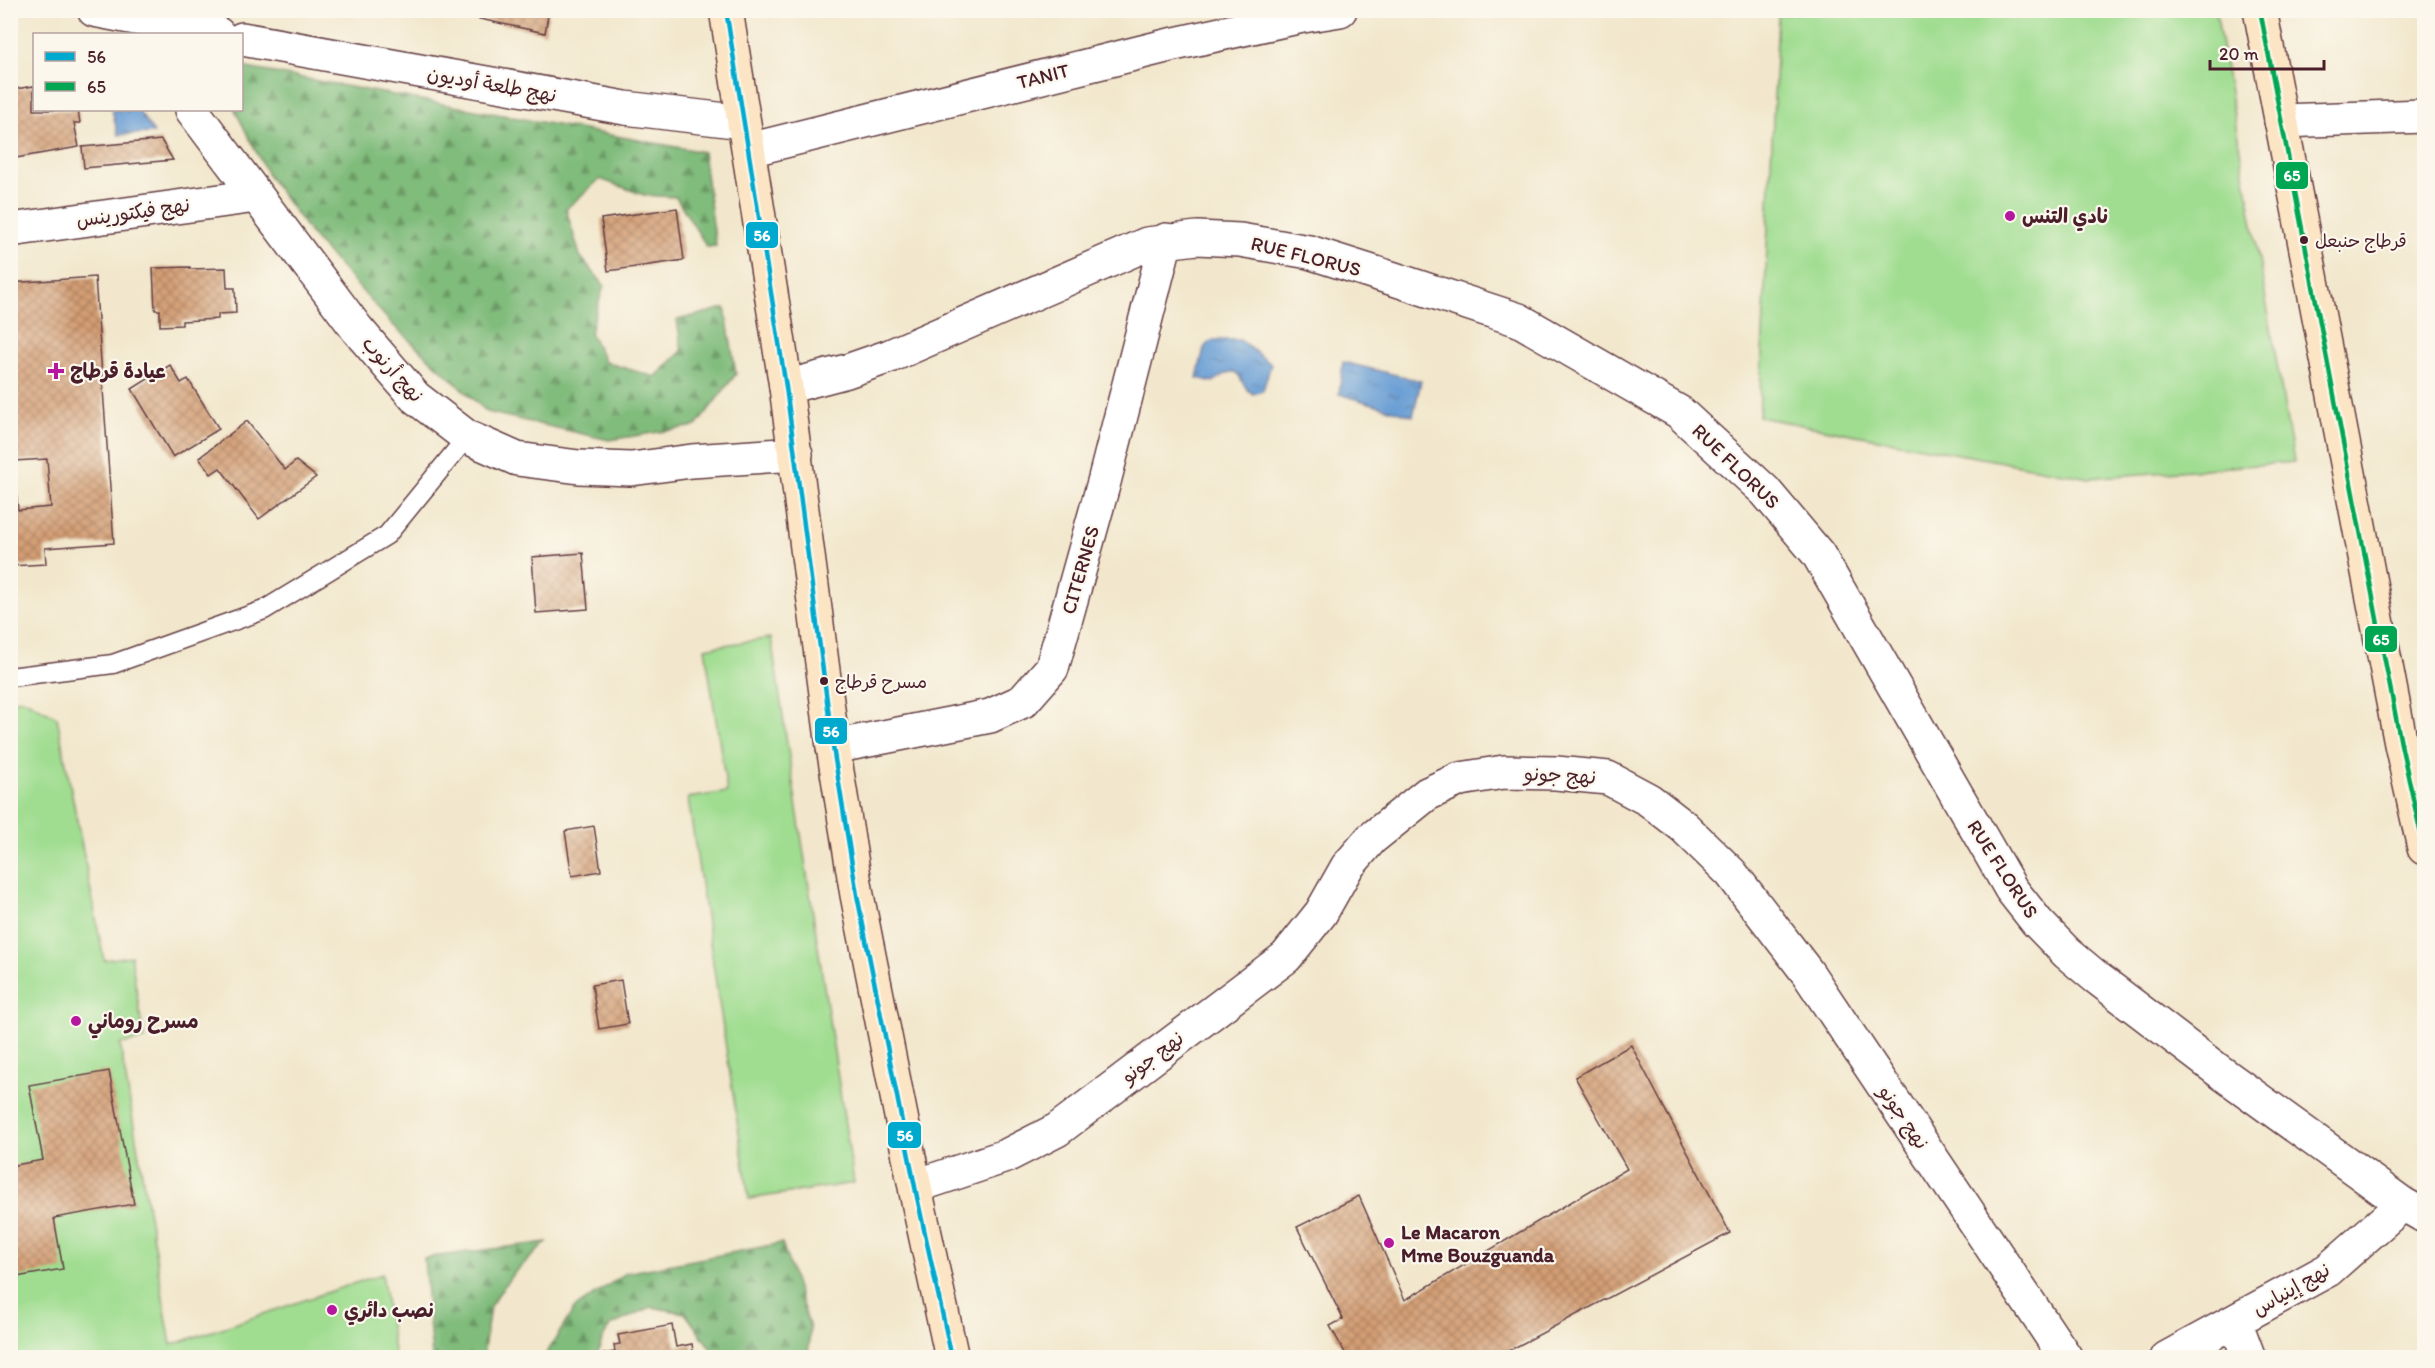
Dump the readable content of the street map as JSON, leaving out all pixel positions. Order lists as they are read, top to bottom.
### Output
{
  "streets": {
    "street": [
      "TANIT",
      "نهج طلعة أوديون",
      "نهج فيكتورينس",
      "RUE FLORUS",
      "نهج أرنوب",
      "CITERNES",
      "نهج جونو",
      "نهج إينياس"
    ]
  },
  "crossings": [
    ["TANIT", "نهج طلعة أوديون"],
    ["نهج فيكتورينس", "نهج أرنوب"],
    ["RUE FLORUS", "CITERNES"],
    ["RUE FLORUS", "نهج إينياس"]
  ],
  "places": {
    "other": [
      "نادي التنس",
      "قرطاج حنبعل",
      "مسرح قرطاج",
      "مسرح روماني",
      "Le Macaron Mme Bouzguanda",
      "نصب دائري"
    ],
    "health": ["عيادة قرطاج"]
  },
  "lines": ["transit line 56", "transit line 65"],
  "legend": ["56", "65"],
  "scale_bar": "20 m"
}
